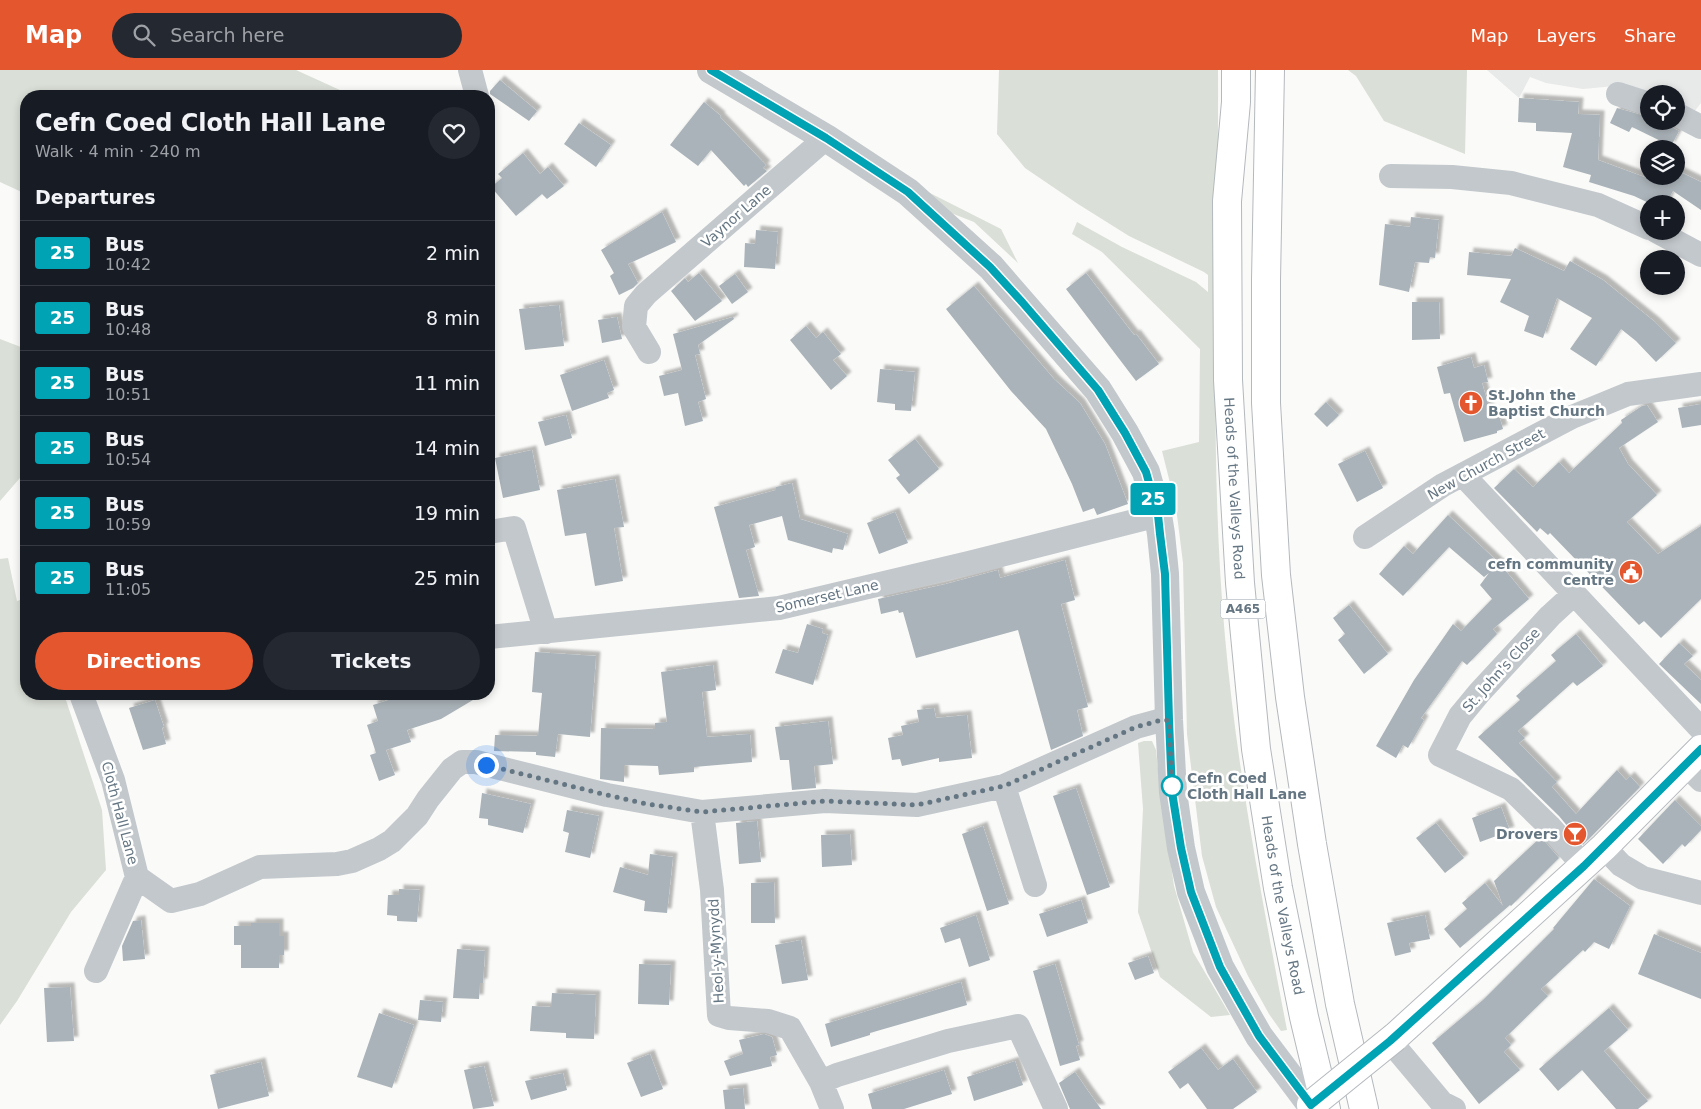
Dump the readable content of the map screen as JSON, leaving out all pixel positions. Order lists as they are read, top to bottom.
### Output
{
  "streets": {
    "main road": ["Heads of the Valleys Road", "A465"],
    "street": [
      "Vaynor Lane",
      "New Church Street",
      "Somerset Lane",
      "St. John's Close",
      "Cloth Hall Lane",
      "Heol-y-Mynydd"
    ]
  },
  "crossings": [
    ["Cloth Hall Lane", "Heol-y-Mynydd"]
  ],
  "places": {
    "church": ["St.John the Baptist Church"],
    "public building": ["cefn community centre"],
    "other": ["Cefn Coed Cloth Hall Lane"],
    "bar": ["Drovers"]
  },
  "lines": ["bus line 25"],
  "page": {
    "header": "Map",
    "search": "Search here",
    "nav": ["Map", "Layers", "Share"],
    "on_map": "25",
    "map_buttons": ["+", "−"],
    "heading": [
      ["Cefn Coed Cloth Hall Lane", "Walk · 4 min · 240 m"],
      "Departures"
    ],
    "list": [
      {
        "mark": "25",
        "name": "Bus",
        "note": "10:42",
        "value": "2 min"
      },
      {
        "mark": "25",
        "name": "Bus",
        "note": "10:48",
        "value": "8 min"
      },
      {
        "mark": "25",
        "name": "Bus",
        "note": "10:51",
        "value": "11 min"
      },
      {
        "mark": "25",
        "name": "Bus",
        "note": "10:54",
        "value": "14 min"
      },
      {
        "mark": "25",
        "name": "Bus",
        "note": "10:59",
        "value": "19 min"
      },
      {
        "mark": "25",
        "name": "Bus",
        "note": "11:05",
        "value": "25 min"
      }
    ],
    "buttons": ["Directions", "Tickets"]
  }
}
